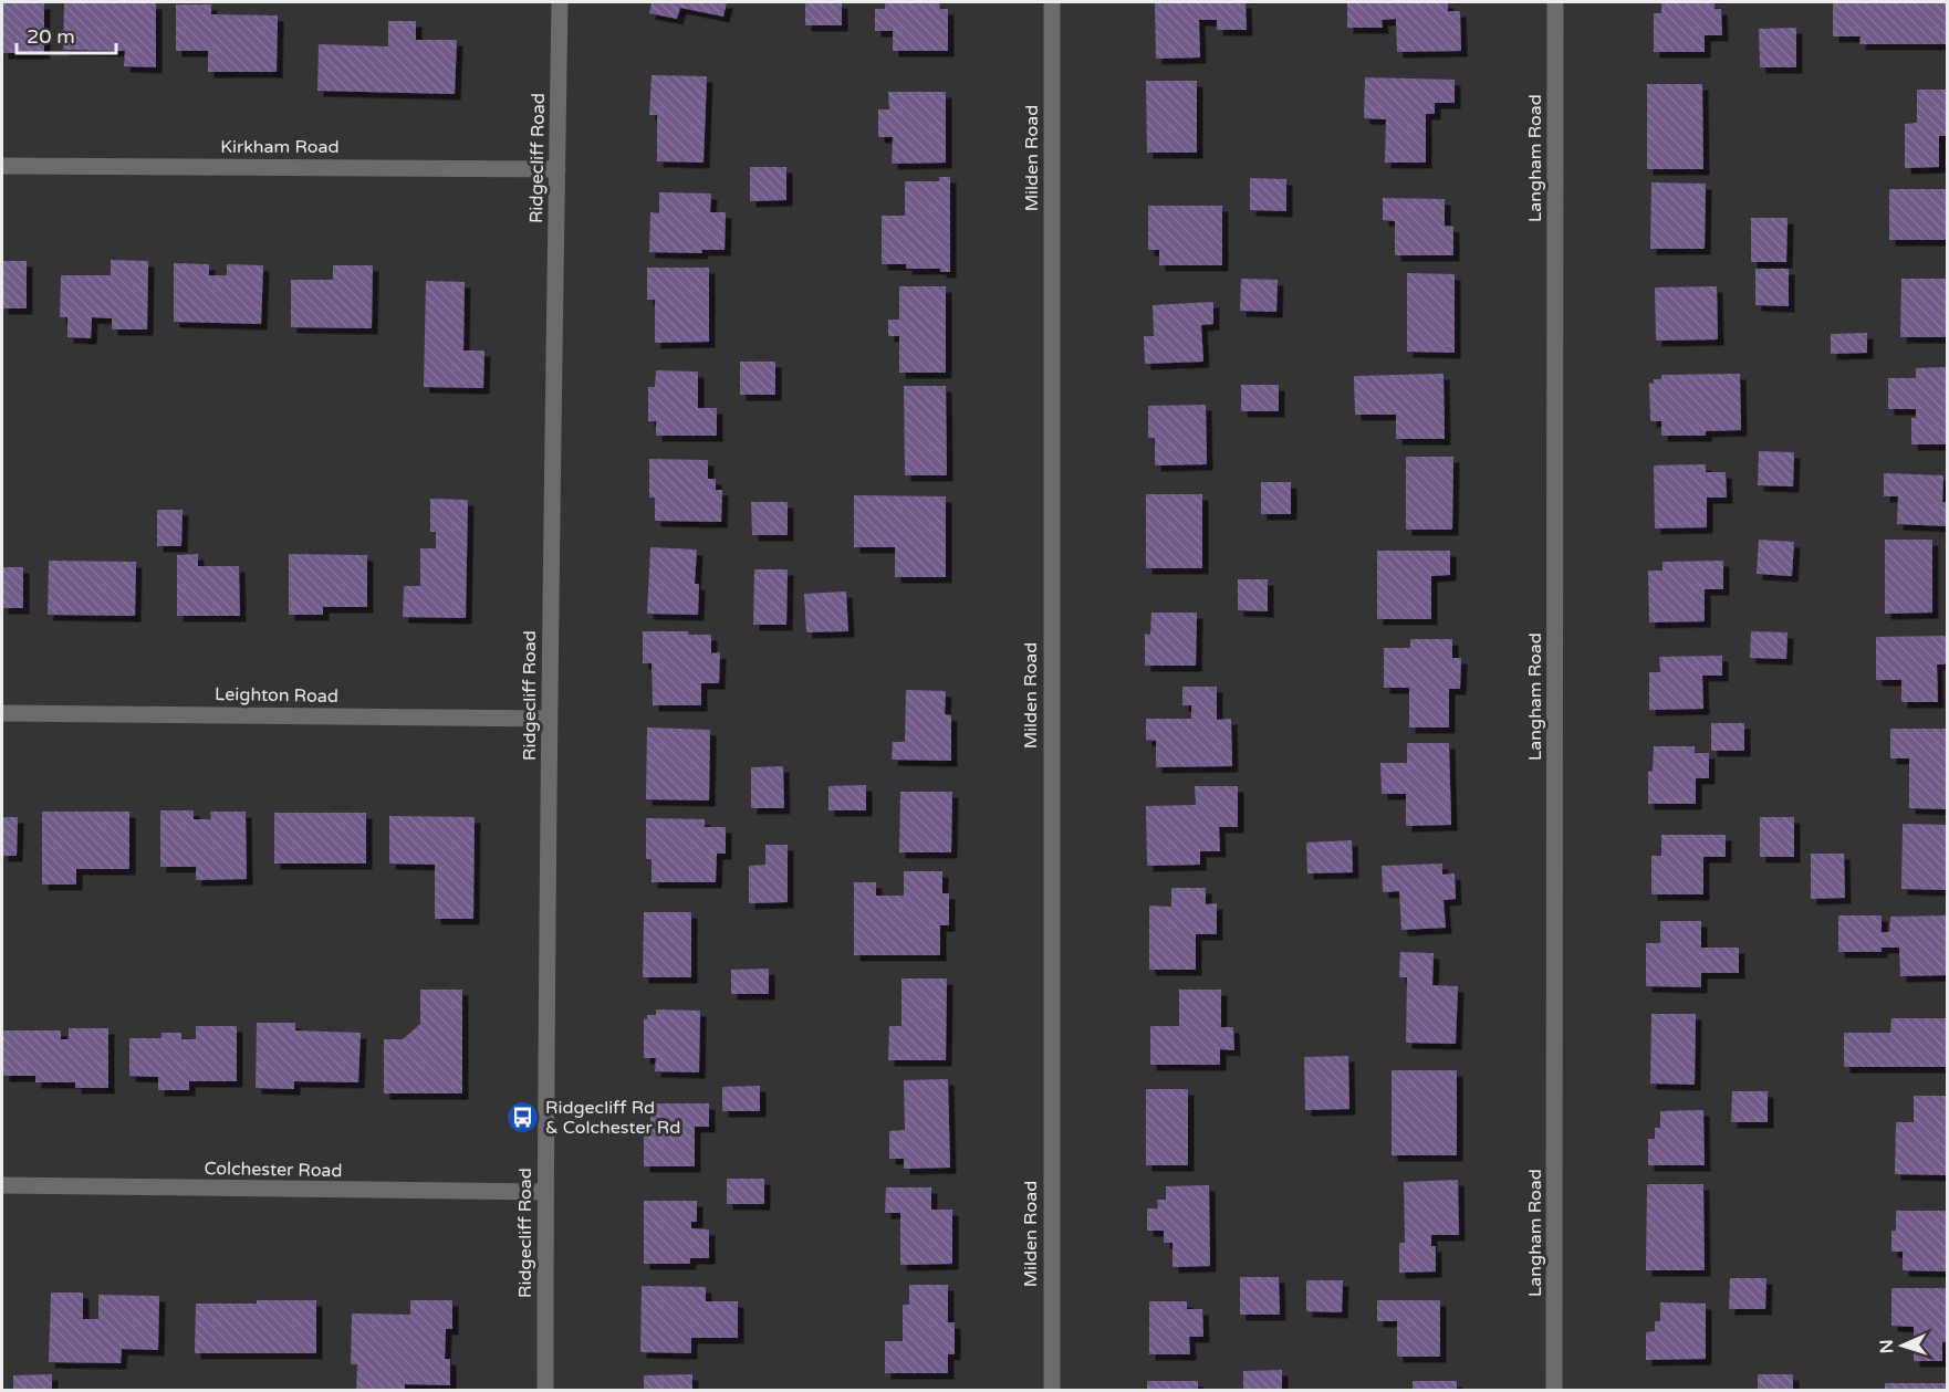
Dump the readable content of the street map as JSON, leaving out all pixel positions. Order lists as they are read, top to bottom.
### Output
{
  "streets": {
    "street": [
      "Kirkham Road",
      "Ridgecliff Road",
      "Milden Road",
      "Langham Road",
      "Leighton Road",
      "Colchester Road"
    ]
  },
  "crossings": [
    ["Kirkham Road", "Ridgecliff Road"],
    ["Ridgecliff Road", "Leighton Road"],
    ["Ridgecliff Road", "Colchester Road"]
  ],
  "places": {
    "bus stop": ["Ridgecliff Rd & Colchester Rd"]
  },
  "scale_bar": "20 m",
  "north": "left"
}
